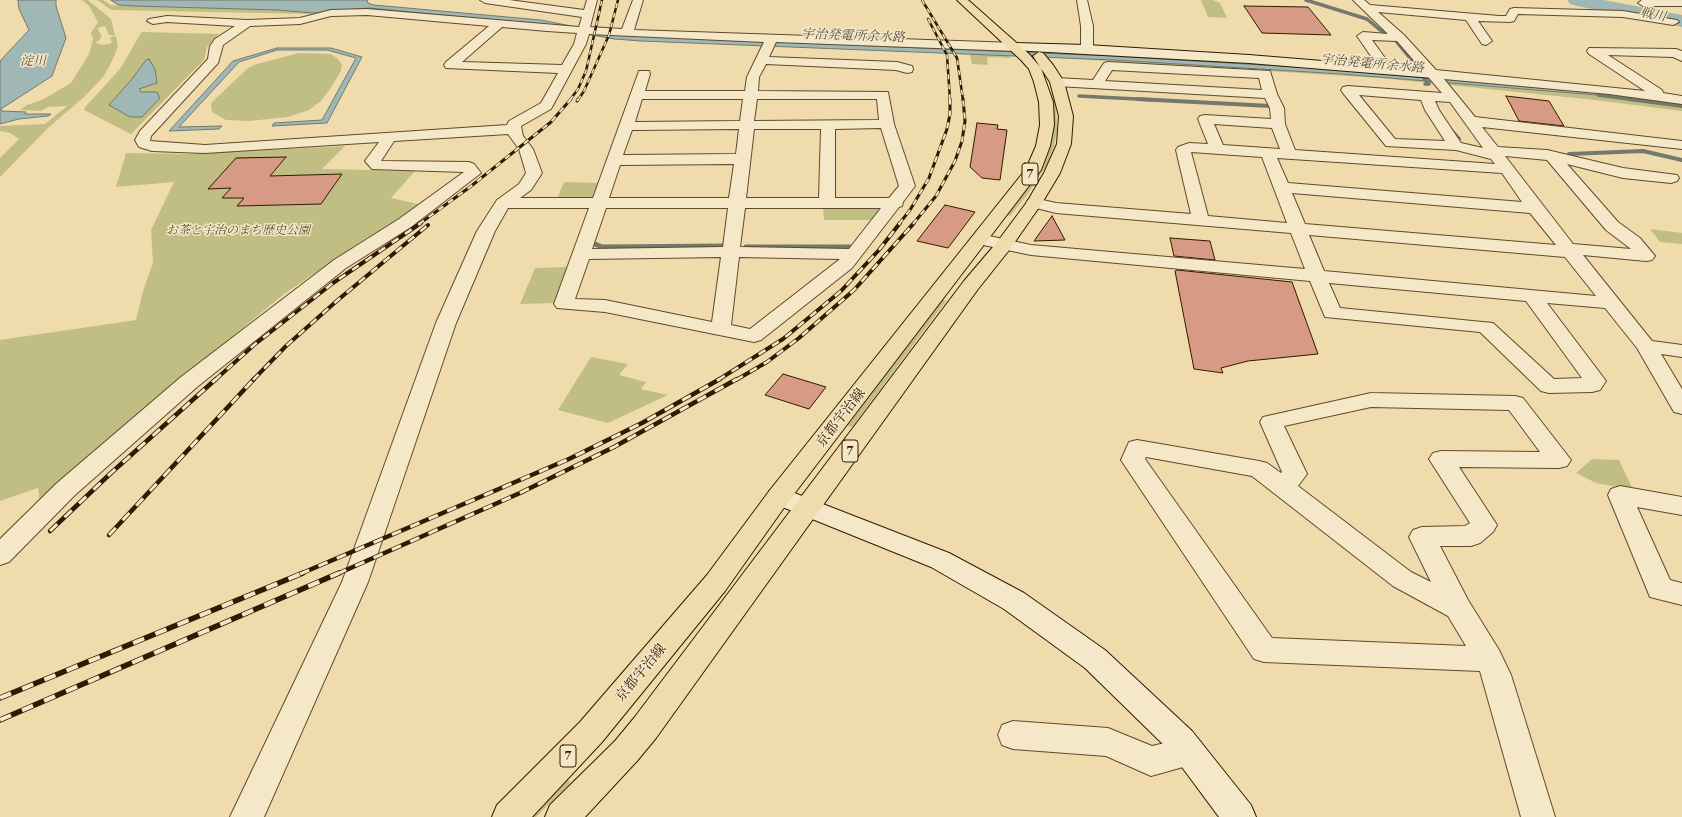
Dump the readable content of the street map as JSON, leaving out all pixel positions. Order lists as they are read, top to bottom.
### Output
{
  "streets": {
    "main road": ["7", "京都宇治線"]
  },
  "water": ["戦川", "宇治発電所余水路", "淀川"],
  "parks": ["お茶と宇治のまち歴史公園"]
}
